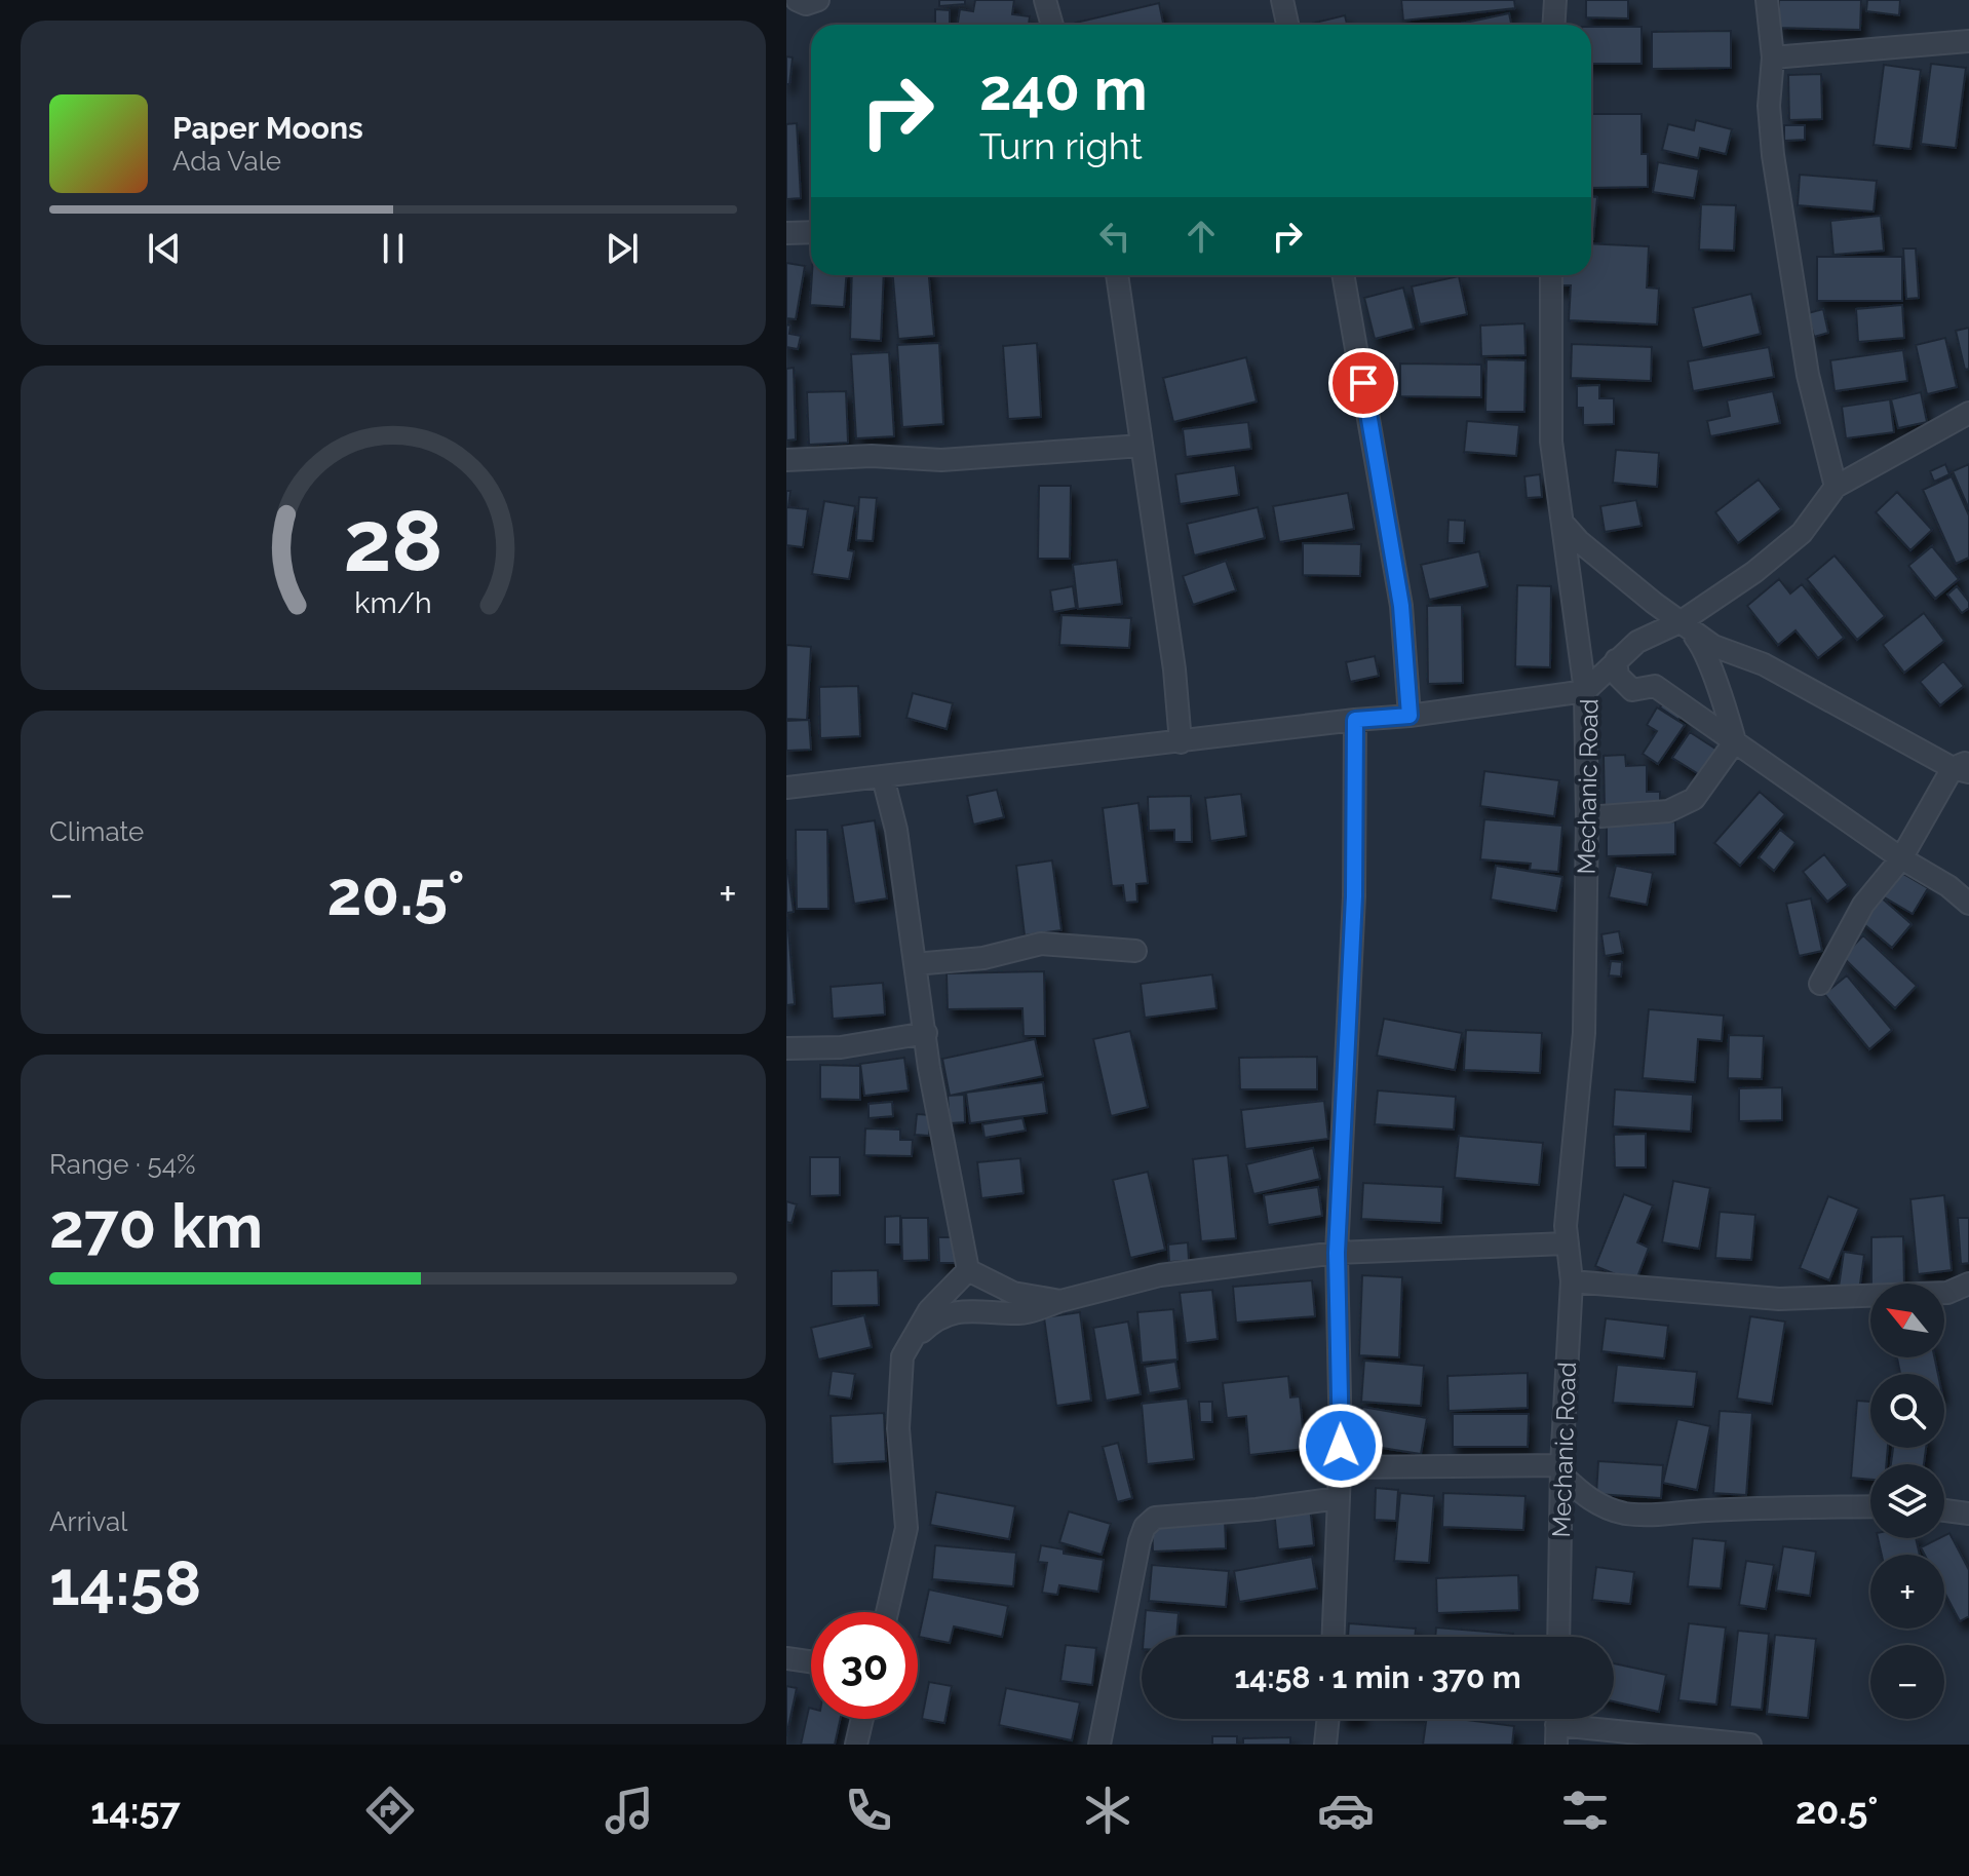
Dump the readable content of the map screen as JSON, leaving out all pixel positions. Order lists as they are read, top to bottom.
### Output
{
  "streets": {
    "street": ["Mechanic Road"]
  },
  "north": "top left",
  "page": {
    "turn": ["240 m", "Turn right"],
    "song": ["Paper Moons", "Ada Vale"],
    "tile": [
      "Climate",
      ["Range · 54%", "270 km"],
      ["Arrival", "14:58"]
    ],
    "heat": ["−", "20.5°", "+"],
    "map_buttons": ["+", "−"],
    "limit": "30",
    "trip": "14:58 · 1 min · 370 m",
    "tabs": ["14:57", "20.5°"],
    "gauge": ["28", "km/h"]
  }
}
